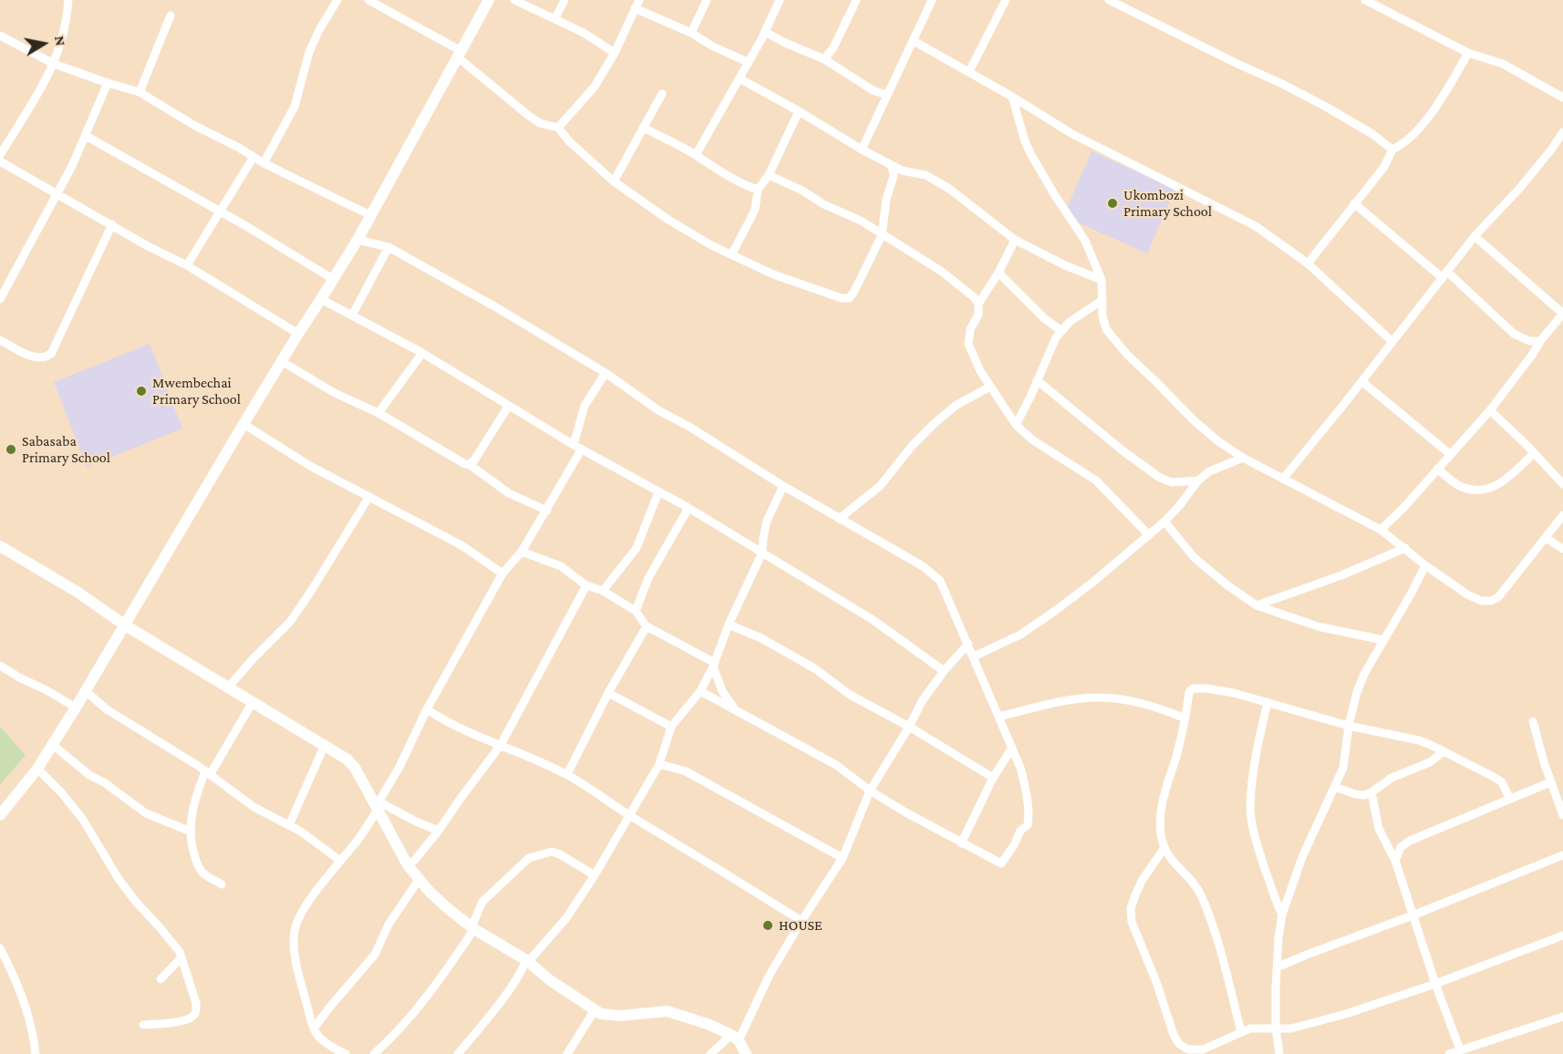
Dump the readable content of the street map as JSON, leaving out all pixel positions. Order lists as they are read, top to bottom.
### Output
{
  "places": [
    "Ukombozi Primary School",
    "Mwembechai Primary School",
    "Sabasaba Primary School",
    "HOUSE"
  ],
  "north": "right"
}
